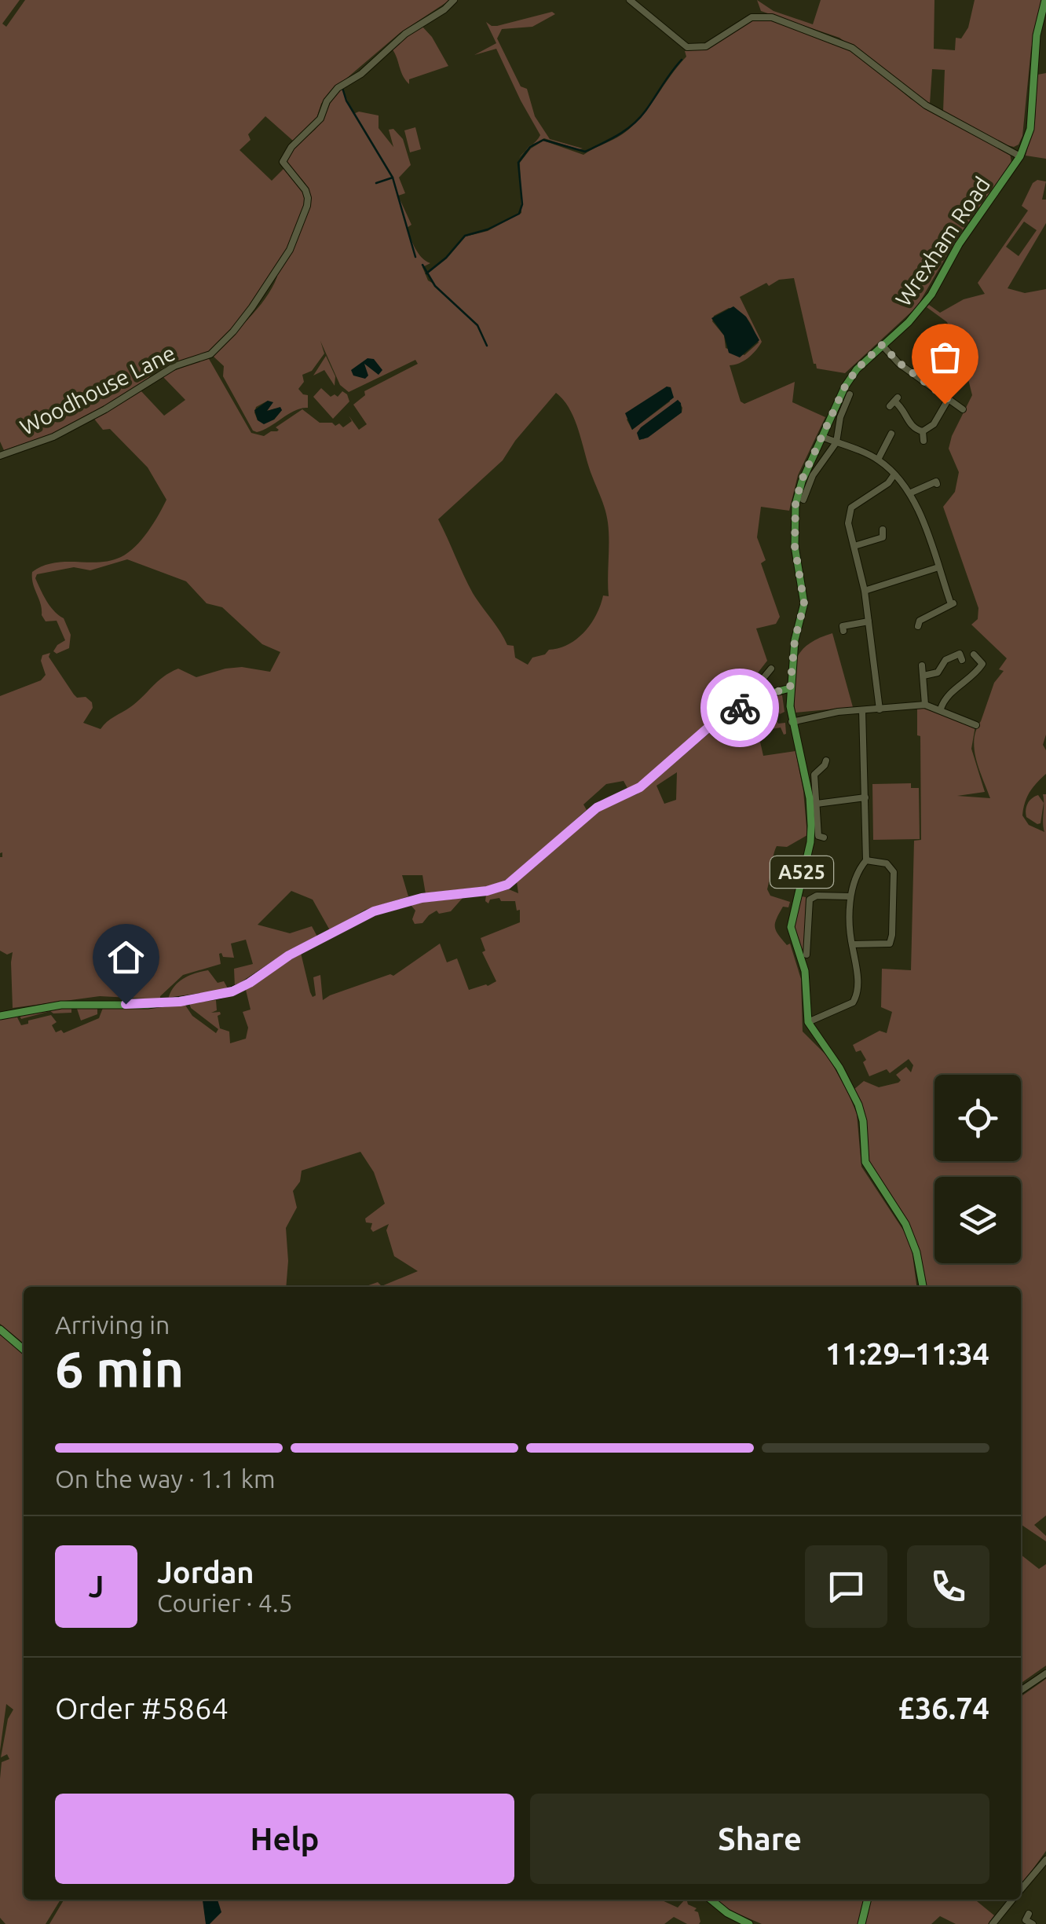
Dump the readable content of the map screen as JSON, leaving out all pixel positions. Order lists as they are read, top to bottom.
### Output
{
  "streets": {
    "main road": ["Wrexham Road", "A525"],
    "street": ["Woodhouse Lane"]
  },
  "crossings": [
    ["Wrexham Road", "A525"]
  ],
  "page": {
    "heading": ["6 min", "Arriving in", "11:29–11:34"],
    "panel": [
      "Jordan",
      "Courier · 4.5",
      "Order #5864",
      "£36.74"
    ],
    "bar": "On the way · 1.1 km",
    "round": "J",
    "buttons": ["Help", "Share"]
  }
}
